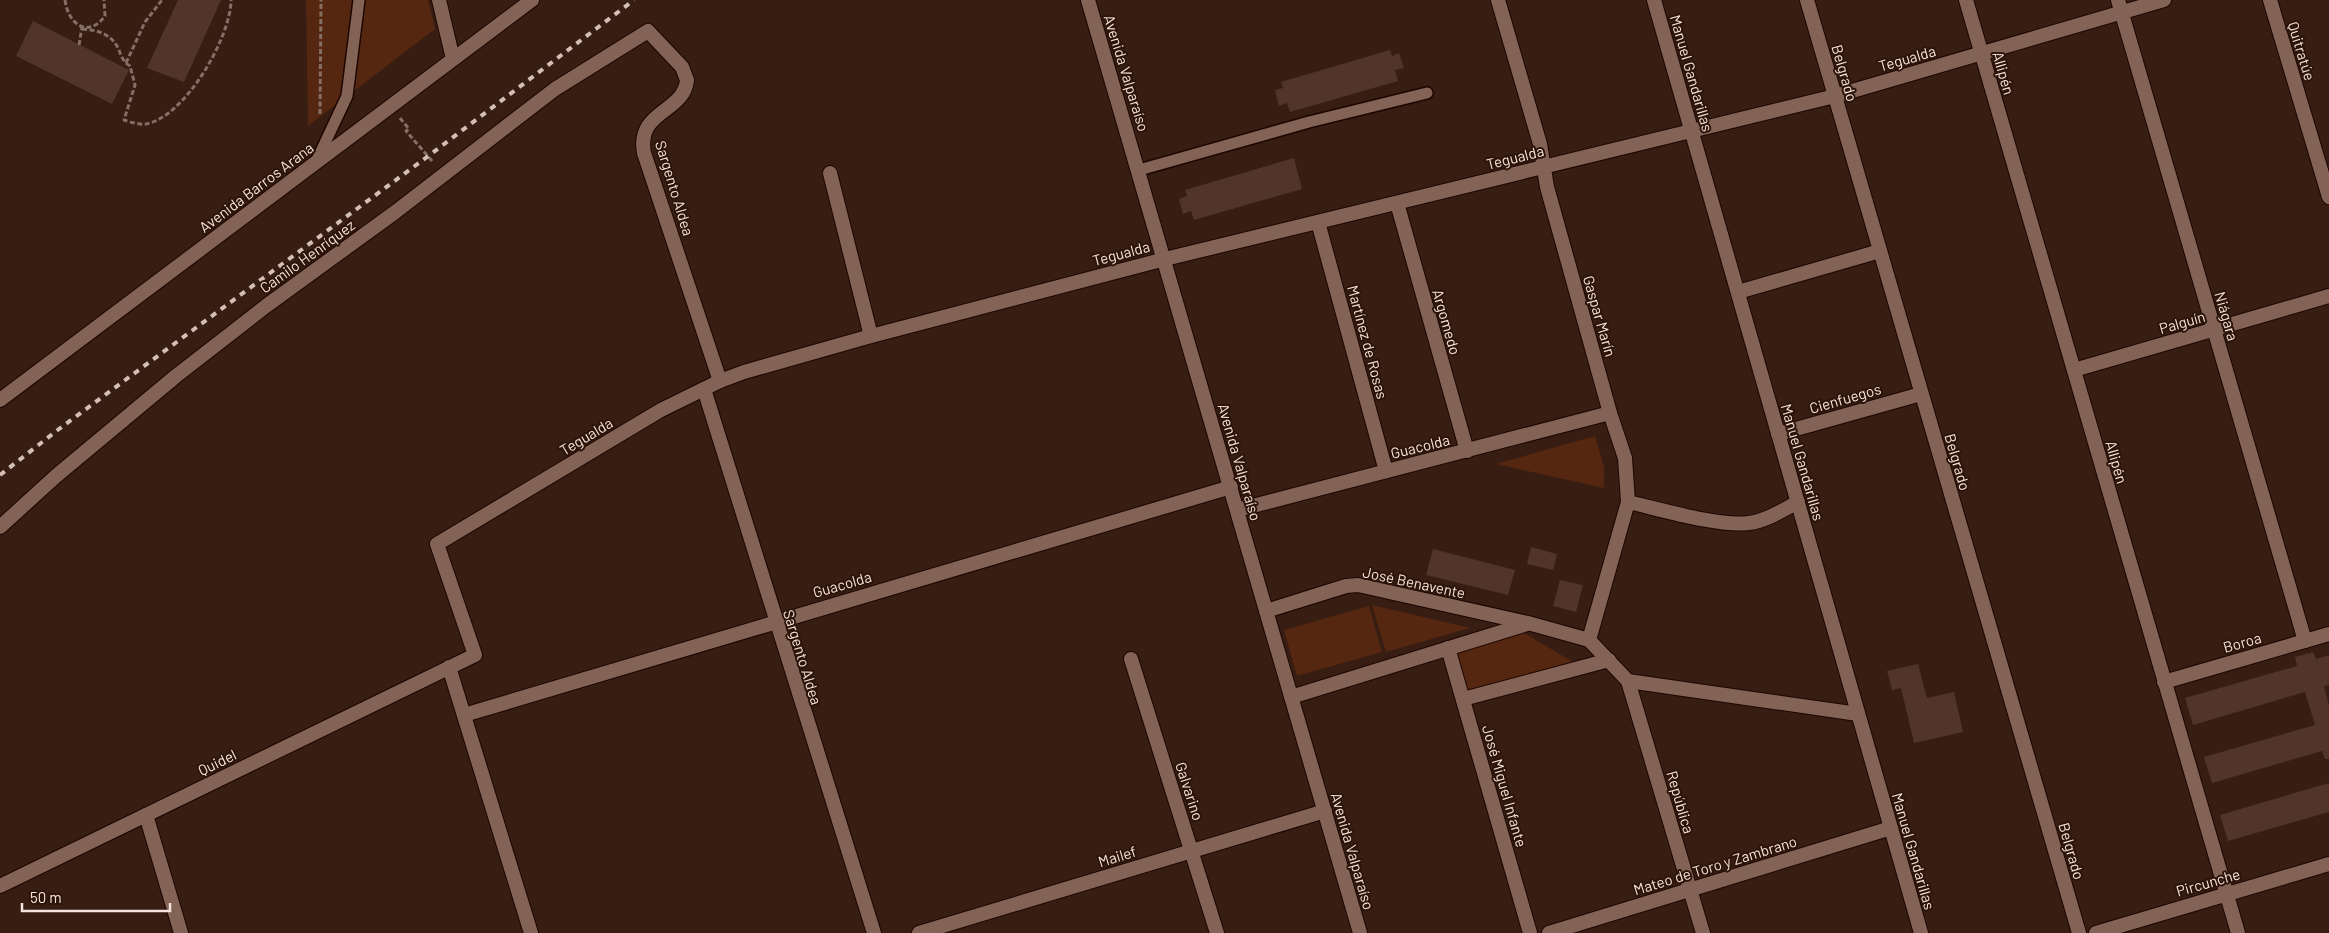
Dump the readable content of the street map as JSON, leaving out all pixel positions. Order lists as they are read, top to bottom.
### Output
{
  "streets": {
    "street": [
      "Quitratúe",
      "Tegualda",
      "Avenida Valparaíso",
      "Manuel Gandarillas",
      "Belgrado",
      "Allipén",
      "Avenida Barros Arana",
      "Sargento Aldea",
      "Camilo Henríquez",
      "Gaspar Marín",
      "Niágara",
      "Argomedo",
      "Palguín",
      "Martínez de Rosas",
      "Cienfuegos",
      "Guacolda",
      "José Benavente",
      "Boroa",
      "Quidel",
      "José Miguel Infante",
      "Galvarino",
      "República",
      "Mailef",
      "Mateo de Toro y Zambrano",
      "Pircunche"
    ]
  },
  "crossings": [
    ["Tegualda", "Avenida Valparaíso"],
    ["Tegualda", "Manuel Gandarillas"],
    ["Tegualda", "Belgrado"],
    ["Tegualda", "Allipén"],
    ["Tegualda", "Sargento Aldea"],
    ["Tegualda", "Gaspar Marín"],
    ["Tegualda", "Niágara"],
    ["Tegualda", "Argomedo"],
    ["Tegualda", "Martínez de Rosas"],
    ["Tegualda", "Quidel"],
    ["Avenida Valparaíso", "Guacolda"],
    ["Avenida Valparaíso", "José Benavente"],
    ["Avenida Valparaíso", "Mailef"],
    ["Manuel Gandarillas", "Cienfuegos"],
    ["Manuel Gandarillas", "Mateo de Toro y Zambrano"],
    ["Belgrado", "Cienfuegos"],
    ["Allipén", "Palguín"],
    ["Allipén", "Boroa"],
    ["Allipén", "Pircunche"],
    ["Sargento Aldea", "Camilo Henríquez"],
    ["Sargento Aldea", "Guacolda"],
    ["Gaspar Marín", "Guacolda"],
    ["Gaspar Marín", "José Benavente"],
    ["Niágara", "Palguín"],
    ["Niágara", "Boroa"],
    ["Argomedo", "Guacolda"],
    ["Martínez de Rosas", "Guacolda"],
    ["Galvarino", "Mailef"],
    ["República", "Mateo de Toro y Zambrano"]
  ],
  "scale_bar": "50 m"
}
